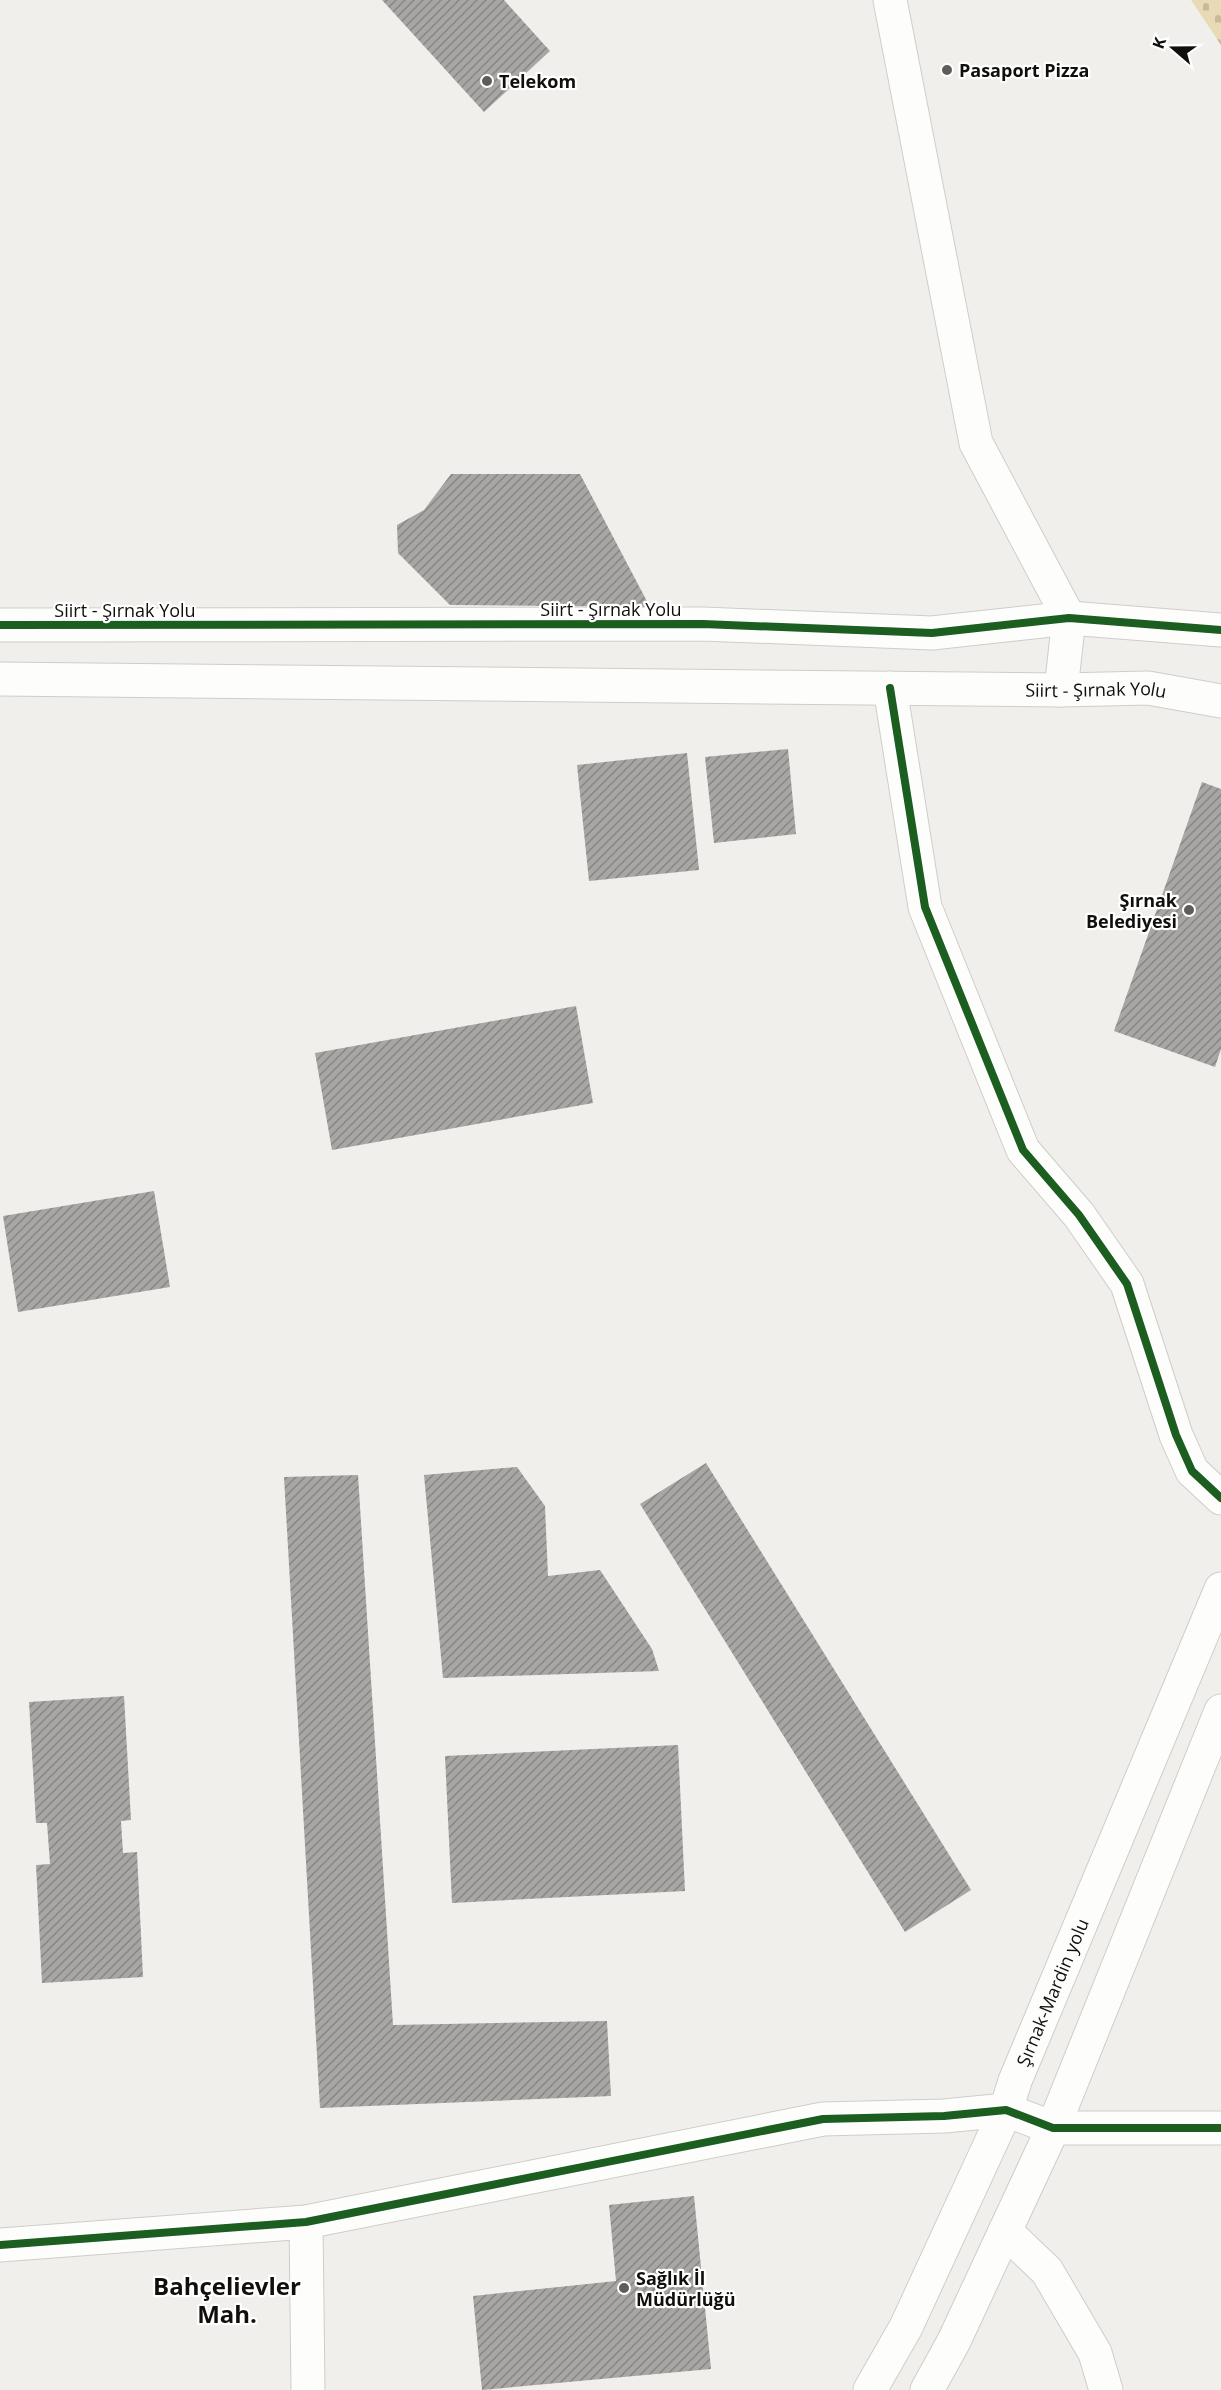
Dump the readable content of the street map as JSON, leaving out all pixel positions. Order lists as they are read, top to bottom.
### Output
{
  "streets": {
    "street": ["Siirt - Şırnak Yolu", "Şırnak-Mardin yolu"]
  },
  "districts": ["Bahçelievler Mah."],
  "places": [
    "Pasaport Pizza",
    "Telekom",
    "Şırnak Belediyesi",
    "Sağlık İl Müdürlüğü"
  ],
  "north": "left"
}
